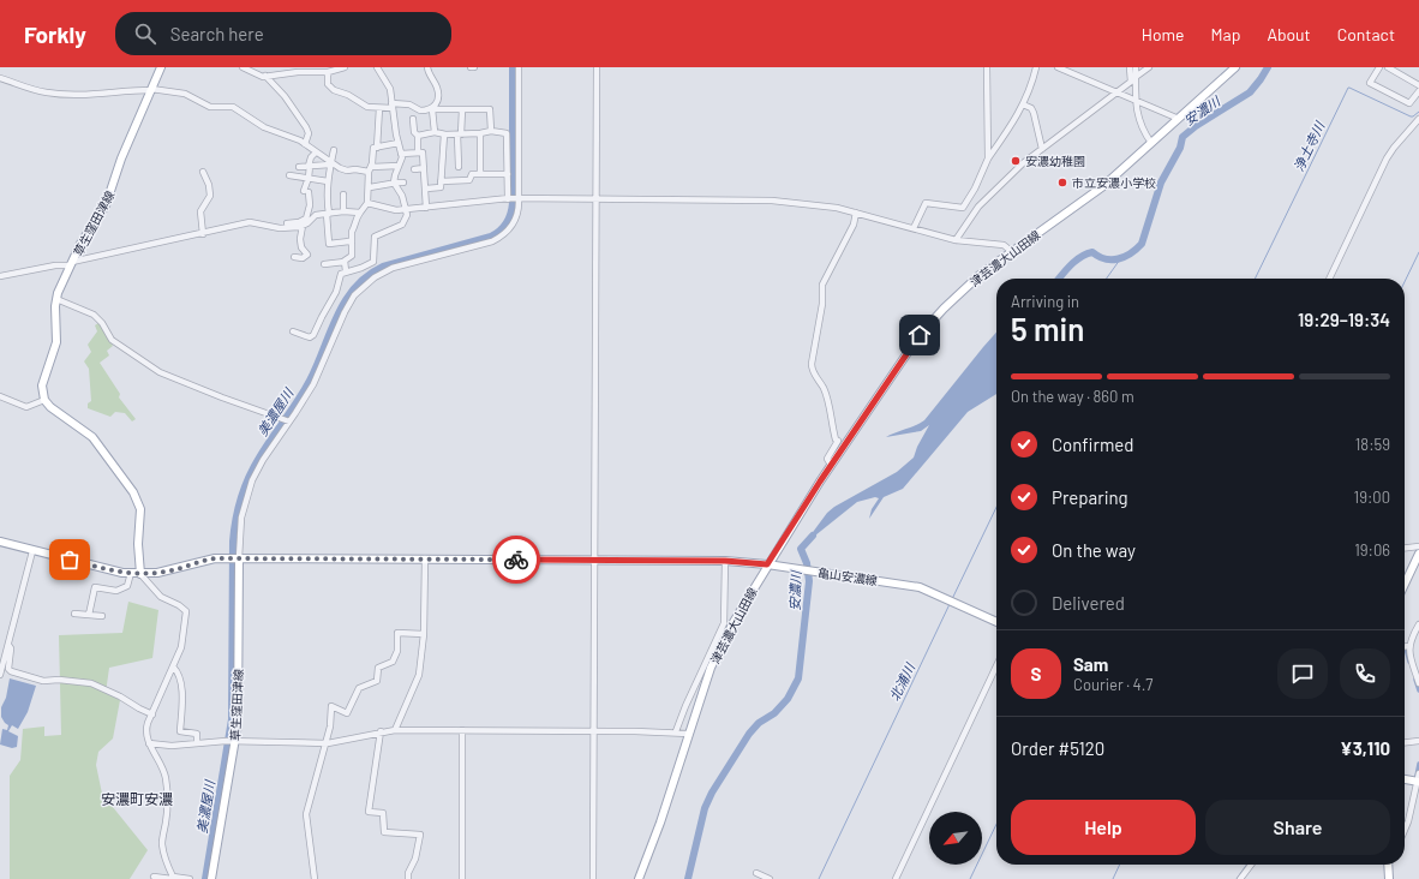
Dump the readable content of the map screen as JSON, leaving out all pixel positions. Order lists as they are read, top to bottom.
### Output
{
  "streets": {
    "main road": ["草生窪田津線", "津芸濃大山田線", "亀山安濃線"]
  },
  "crossings": [
    ["草生窪田津線", "亀山安濃線"],
    ["津芸濃大山田線", "亀山安濃線"]
  ],
  "districts": ["安濃町安濃"],
  "water": [
    "安濃川",
    "浄土寺川",
    "美濃屋川",
    "北浦川"
  ],
  "places": ["安濃幼稚園", "市立安濃小学校"],
  "north": "bottom left",
  "page": {
    "header": "Forkly",
    "search": "Search here",
    "nav": [
      "Home",
      "Map",
      "About",
      "Contact"
    ],
    "heading": ["5 min", "Arriving in", "19:29–19:34"],
    "panel": [
      "Sam",
      "Courier · 4.7",
      "Order #5120",
      "¥3,110"
    ],
    "bar": "On the way · 860 m",
    "list": [
      ["Confirmed", "18:59"],
      ["Preparing", "19:00"],
      ["On the way", "19:06"],
      "Delivered"
    ],
    "round": "S",
    "buttons": ["Help", "Share"]
  }
}
